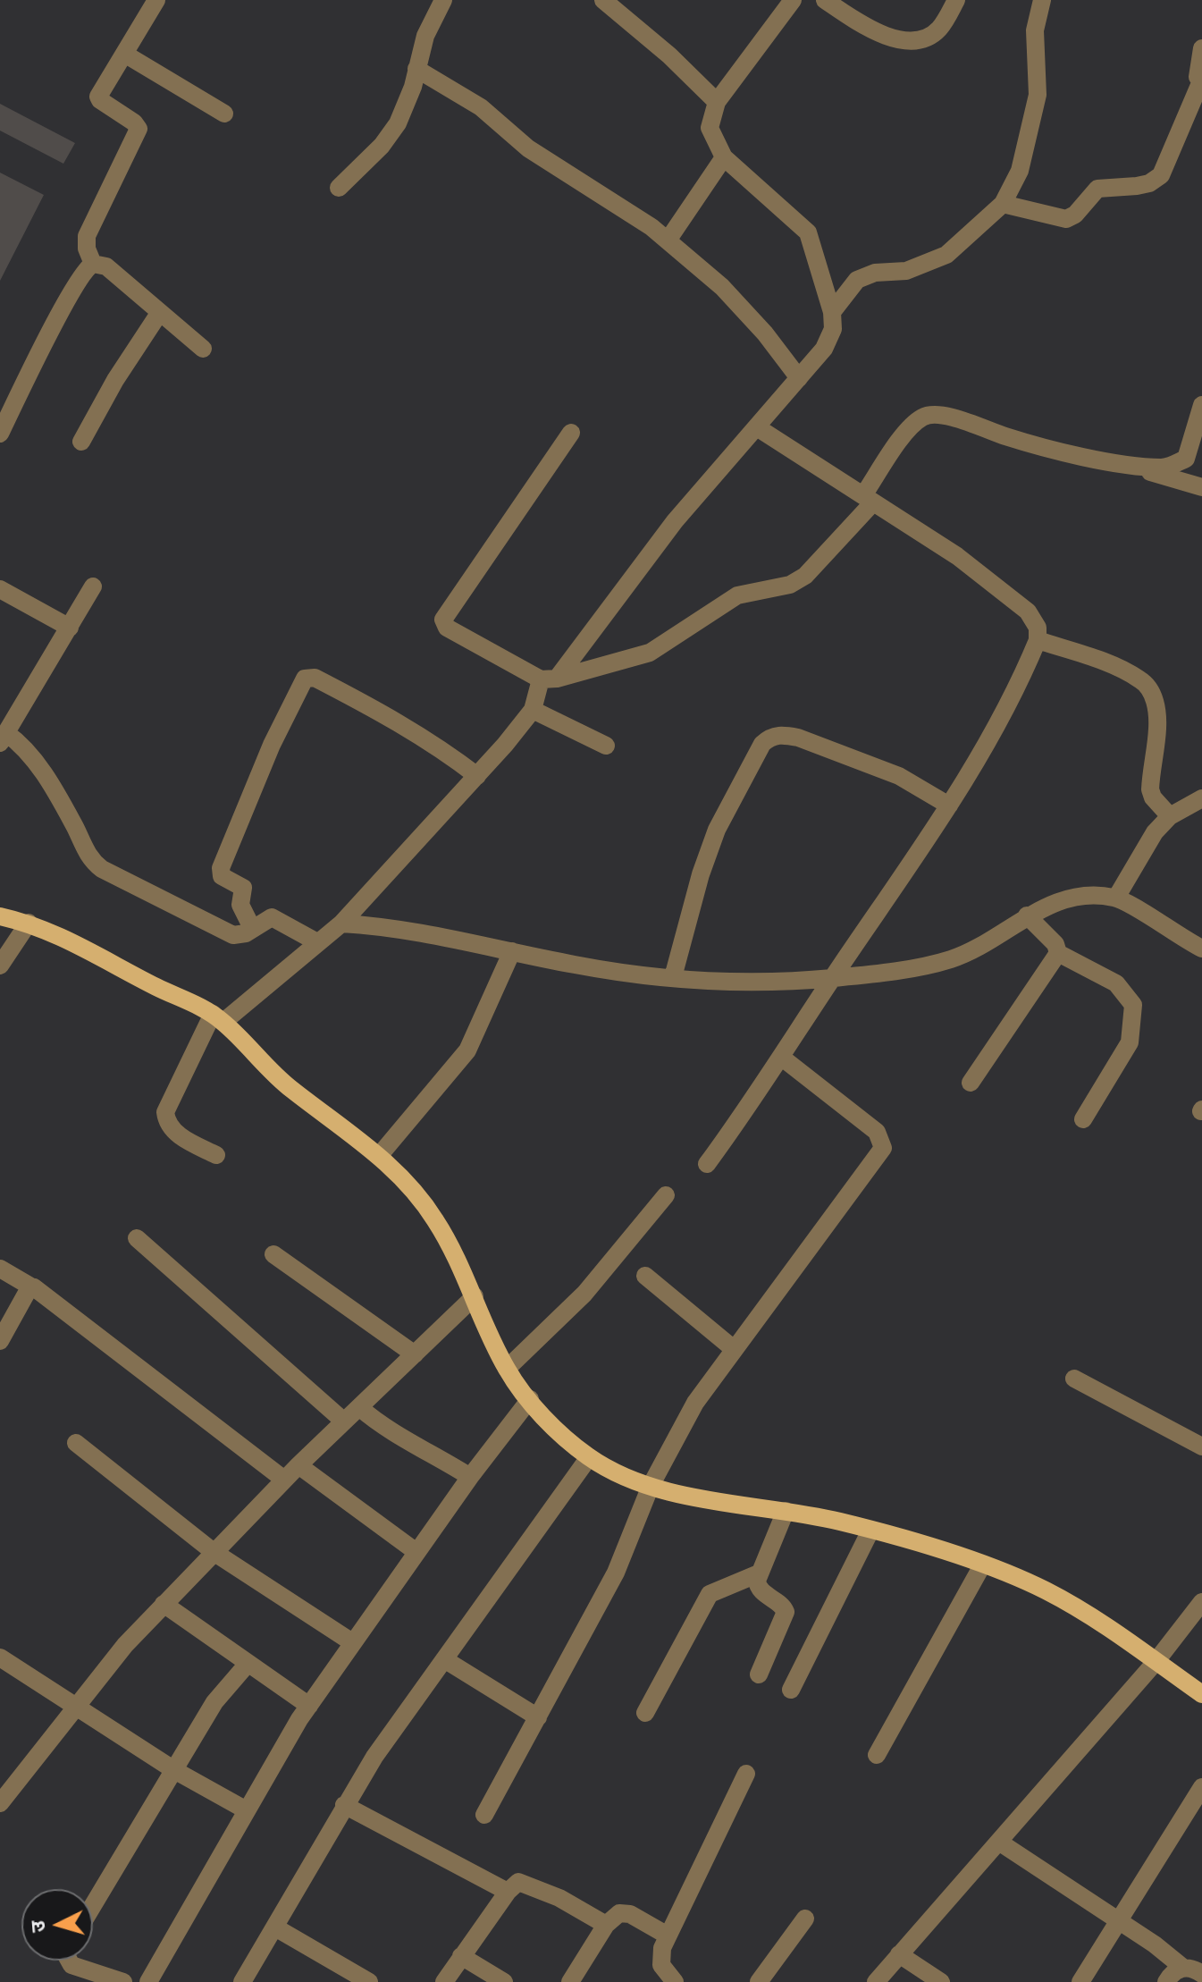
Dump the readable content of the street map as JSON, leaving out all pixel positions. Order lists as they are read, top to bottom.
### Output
{
  "north": "left"
}
